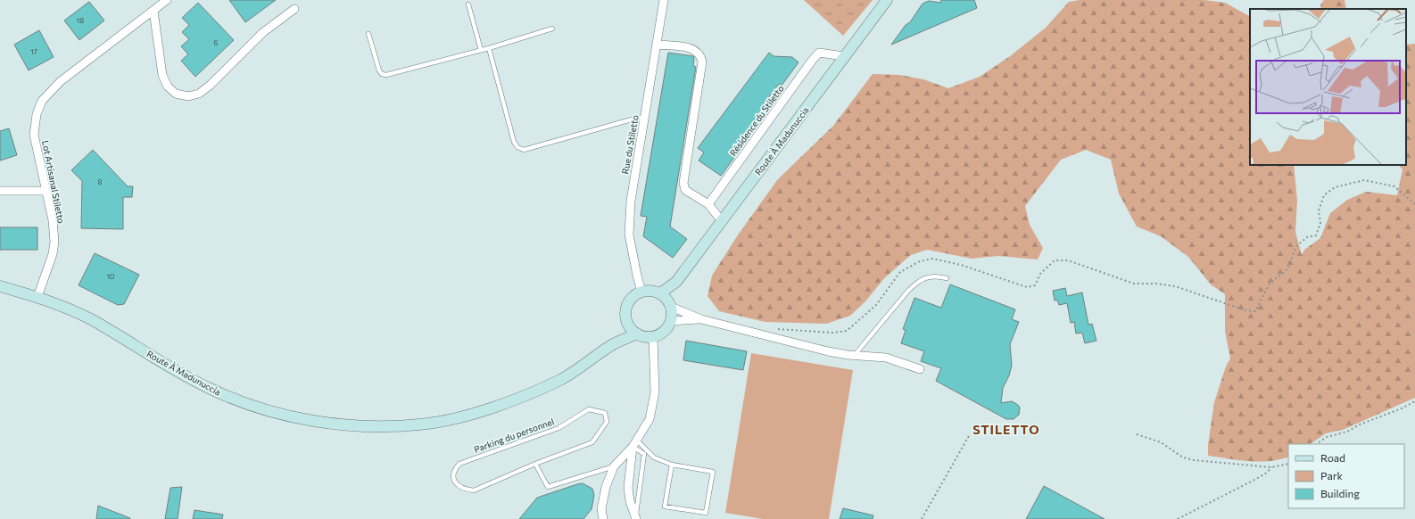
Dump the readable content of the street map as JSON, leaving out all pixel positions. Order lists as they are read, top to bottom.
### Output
{
  "streets": {
    "main road": ["Route À Madunuccia"],
    "street": ["Résidence du Stiletto", "Rue du Stiletto", "Lot Artisanal Stiletto"],
    "lane": ["Parking du personnel"]
  },
  "crossings": [
    ["Résidence du Stiletto", "Route À Madunuccia"],
    ["Route À Madunuccia", "Rue du Stiletto"],
    ["Route À Madunuccia", "Lot Artisanal Stiletto"]
  ],
  "districts": ["STILETTO"],
  "house_numbers": [
    "18",
    "6",
    "17",
    "8",
    "10"
  ],
  "legend": ["Road", "Park", "Building"]
}
